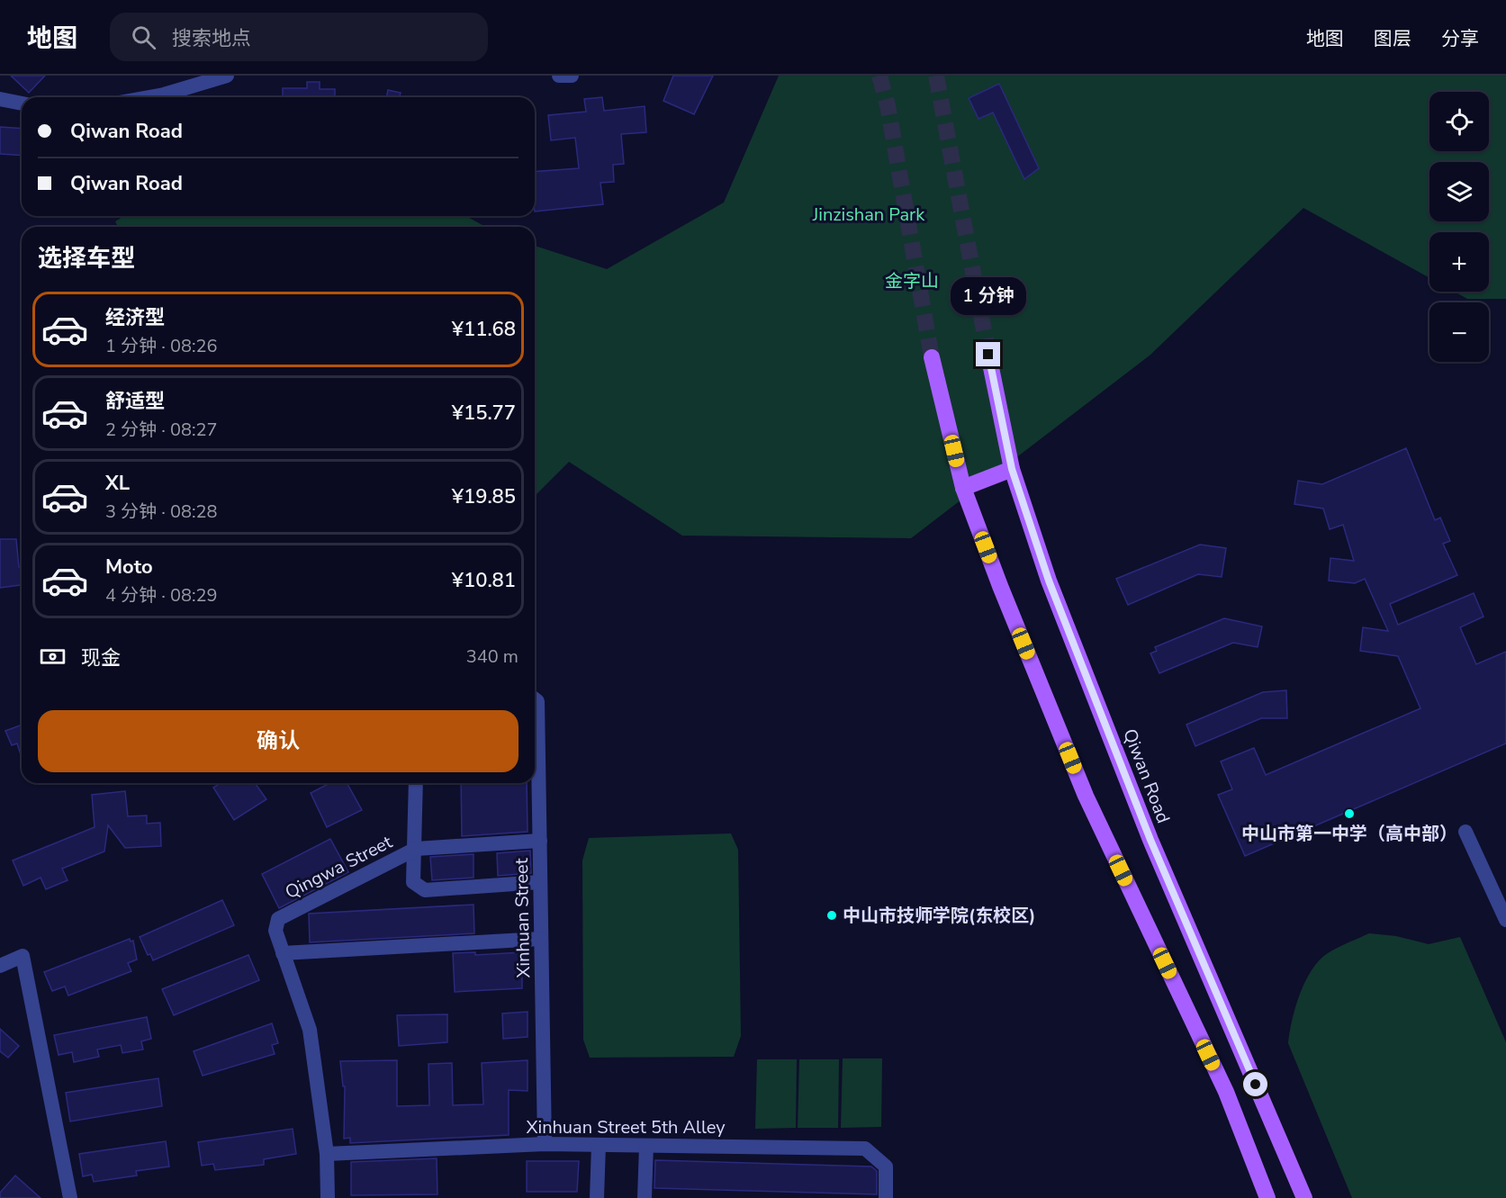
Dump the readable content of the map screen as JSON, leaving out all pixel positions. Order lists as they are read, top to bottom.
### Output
{
  "streets": {
    "main road": ["Qiwan Road"],
    "street": ["Qingwa Street", "Xinhuan Street", "Xinhuan Street 5th Alley"]
  },
  "crossings": [
    ["Qingwa Street", "Xinhuan Street"],
    ["Qingwa Street", "Xinhuan Street 5th Alley"],
    ["Xinhuan Street", "Xinhuan Street 5th Alley"]
  ],
  "parks": ["Jinzishan Park", "金字山"],
  "places": ["中山市第一中学（高中部）", "中山市技师学院(东校区)"],
  "page": {
    "header": "地图",
    "search": "搜索地点",
    "nav": ["地图", "图层", "分享"],
    "map_buttons": ["+", "−"],
    "banner": ["Qiwan Road", "Qiwan Road"],
    "heading": "选择车型",
    "bubble": "1 分钟",
    "list": [
      {
        "name": "经济型",
        "note": "1 分钟 · 08:26",
        "value": "¥11.68"
      },
      {
        "name": "舒适型",
        "note": "2 分钟 · 08:27",
        "value": "¥15.77"
      },
      {
        "name": "XL",
        "note": "3 分钟 · 08:28",
        "value": "¥19.85"
      },
      {
        "name": "Moto",
        "note": "4 分钟 · 08:29",
        "value": "¥10.81"
      }
    ],
    "pay": ["现金", "340 m"],
    "buttons": "确认"
  }
}
